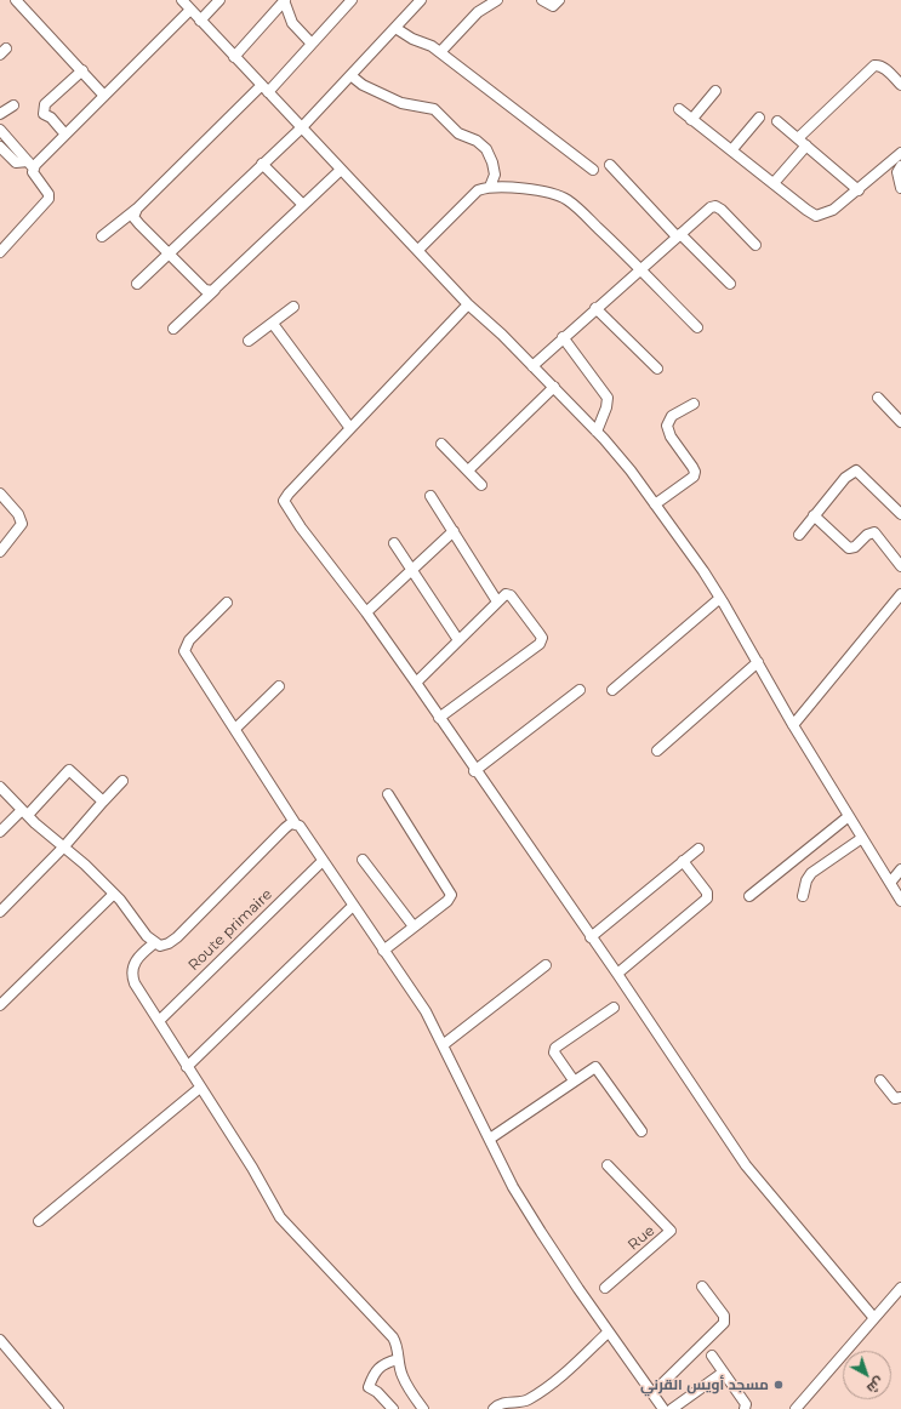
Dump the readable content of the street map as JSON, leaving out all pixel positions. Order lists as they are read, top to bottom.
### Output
{
  "streets": {
    "street": ["Route primaire", "Rue"]
  },
  "places": ["مسجد أويس القرني"],
  "north": "bottom right"
}
